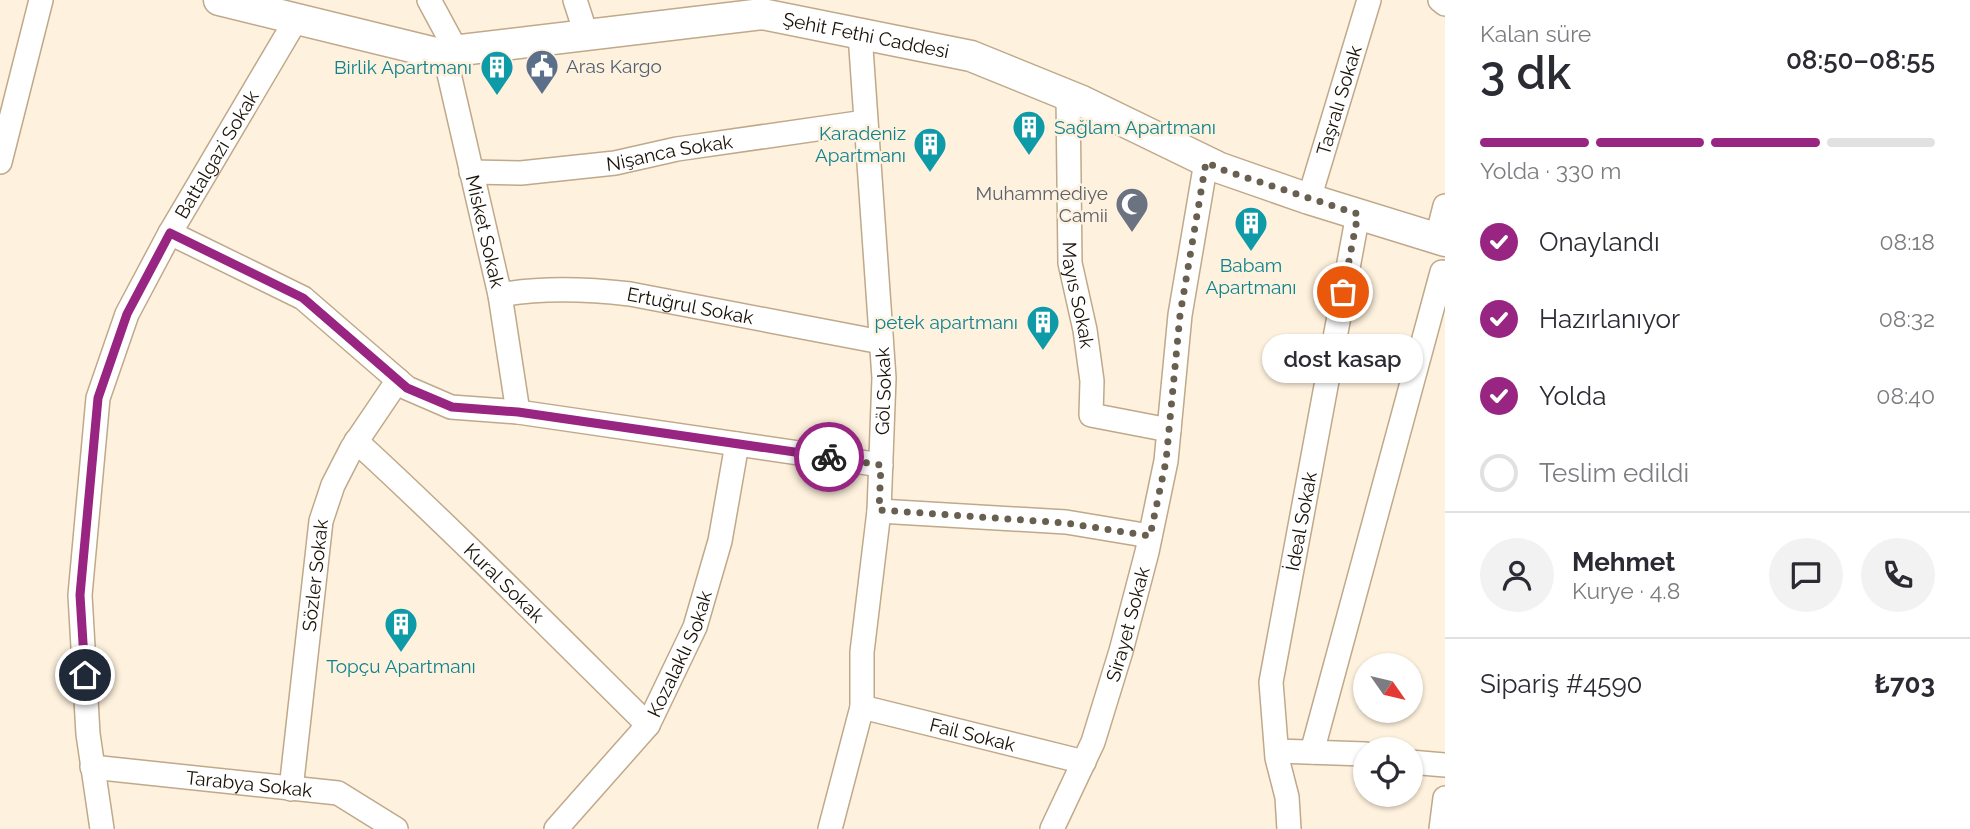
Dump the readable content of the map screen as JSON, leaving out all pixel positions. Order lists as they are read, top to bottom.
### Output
{
  "streets": {
    "street": [
      "Şehit Fethi Caddesi",
      "Taşralı Sokak",
      "Nişanca Sokak",
      "Battalgazi Sokak",
      "Misket Sokak",
      "Mayıs Sokak",
      "Ertuğrul Sokak",
      "Göl Sokak",
      "İdeal Sokak",
      "Sözler Sokak",
      "Kural Sokak",
      "Sirayet Sokak",
      "Kozalaklı Sokak",
      "Fail Sokak",
      "Tarabya Sokak"
    ]
  },
  "crossings": [
    ["Şehit Fethi Caddesi", "Taşralı Sokak"],
    ["Şehit Fethi Caddesi", "Battalgazi Sokak"],
    ["Şehit Fethi Caddesi", "Misket Sokak"],
    ["Şehit Fethi Caddesi", "Mayıs Sokak"],
    ["Şehit Fethi Caddesi", "Göl Sokak"],
    ["Şehit Fethi Caddesi", "İdeal Sokak"],
    ["Şehit Fethi Caddesi", "Sirayet Sokak"],
    ["Nişanca Sokak", "Misket Sokak"],
    ["Nişanca Sokak", "Göl Sokak"],
    ["Battalgazi Sokak", "Tarabya Sokak"],
    ["Misket Sokak", "Ertuğrul Sokak"],
    ["Mayıs Sokak", "Sirayet Sokak"],
    ["Ertuğrul Sokak", "Göl Sokak"],
    ["Göl Sokak", "Fail Sokak"],
    ["Sözler Sokak", "Kural Sokak"],
    ["Sözler Sokak", "Tarabya Sokak"],
    ["Kural Sokak", "Kozalaklı Sokak"],
    ["Sirayet Sokak", "Fail Sokak"]
  ],
  "places": {
    "public building": ["Aras Kargo"],
    "building": [
      "Birlik Apartmanı",
      "Sağlam Apartmanı",
      "Karadeniz Apartmanı",
      "Babam Apartmanı",
      "petek apartmanı",
      "Topçu Apartmanı"
    ],
    "mosque": ["Muhammediye Camii"],
    "other": ["dost kasap"]
  },
  "north": "bottom right",
  "page": {
    "heading": ["3 dk", "Kalan süre", "08:50–08:55"],
    "panel": [
      "Mehmet",
      "Kurye · 4.8",
      "Sipariş #4590",
      "₺703"
    ],
    "bar": "Yolda · 330 m",
    "list": [
      ["Onaylandı", "08:18"],
      ["Hazırlanıyor", "08:32"],
      ["Yolda", "08:40"],
      "Teslim edildi"
    ],
    "bubble": "dost kasap"
  }
}
